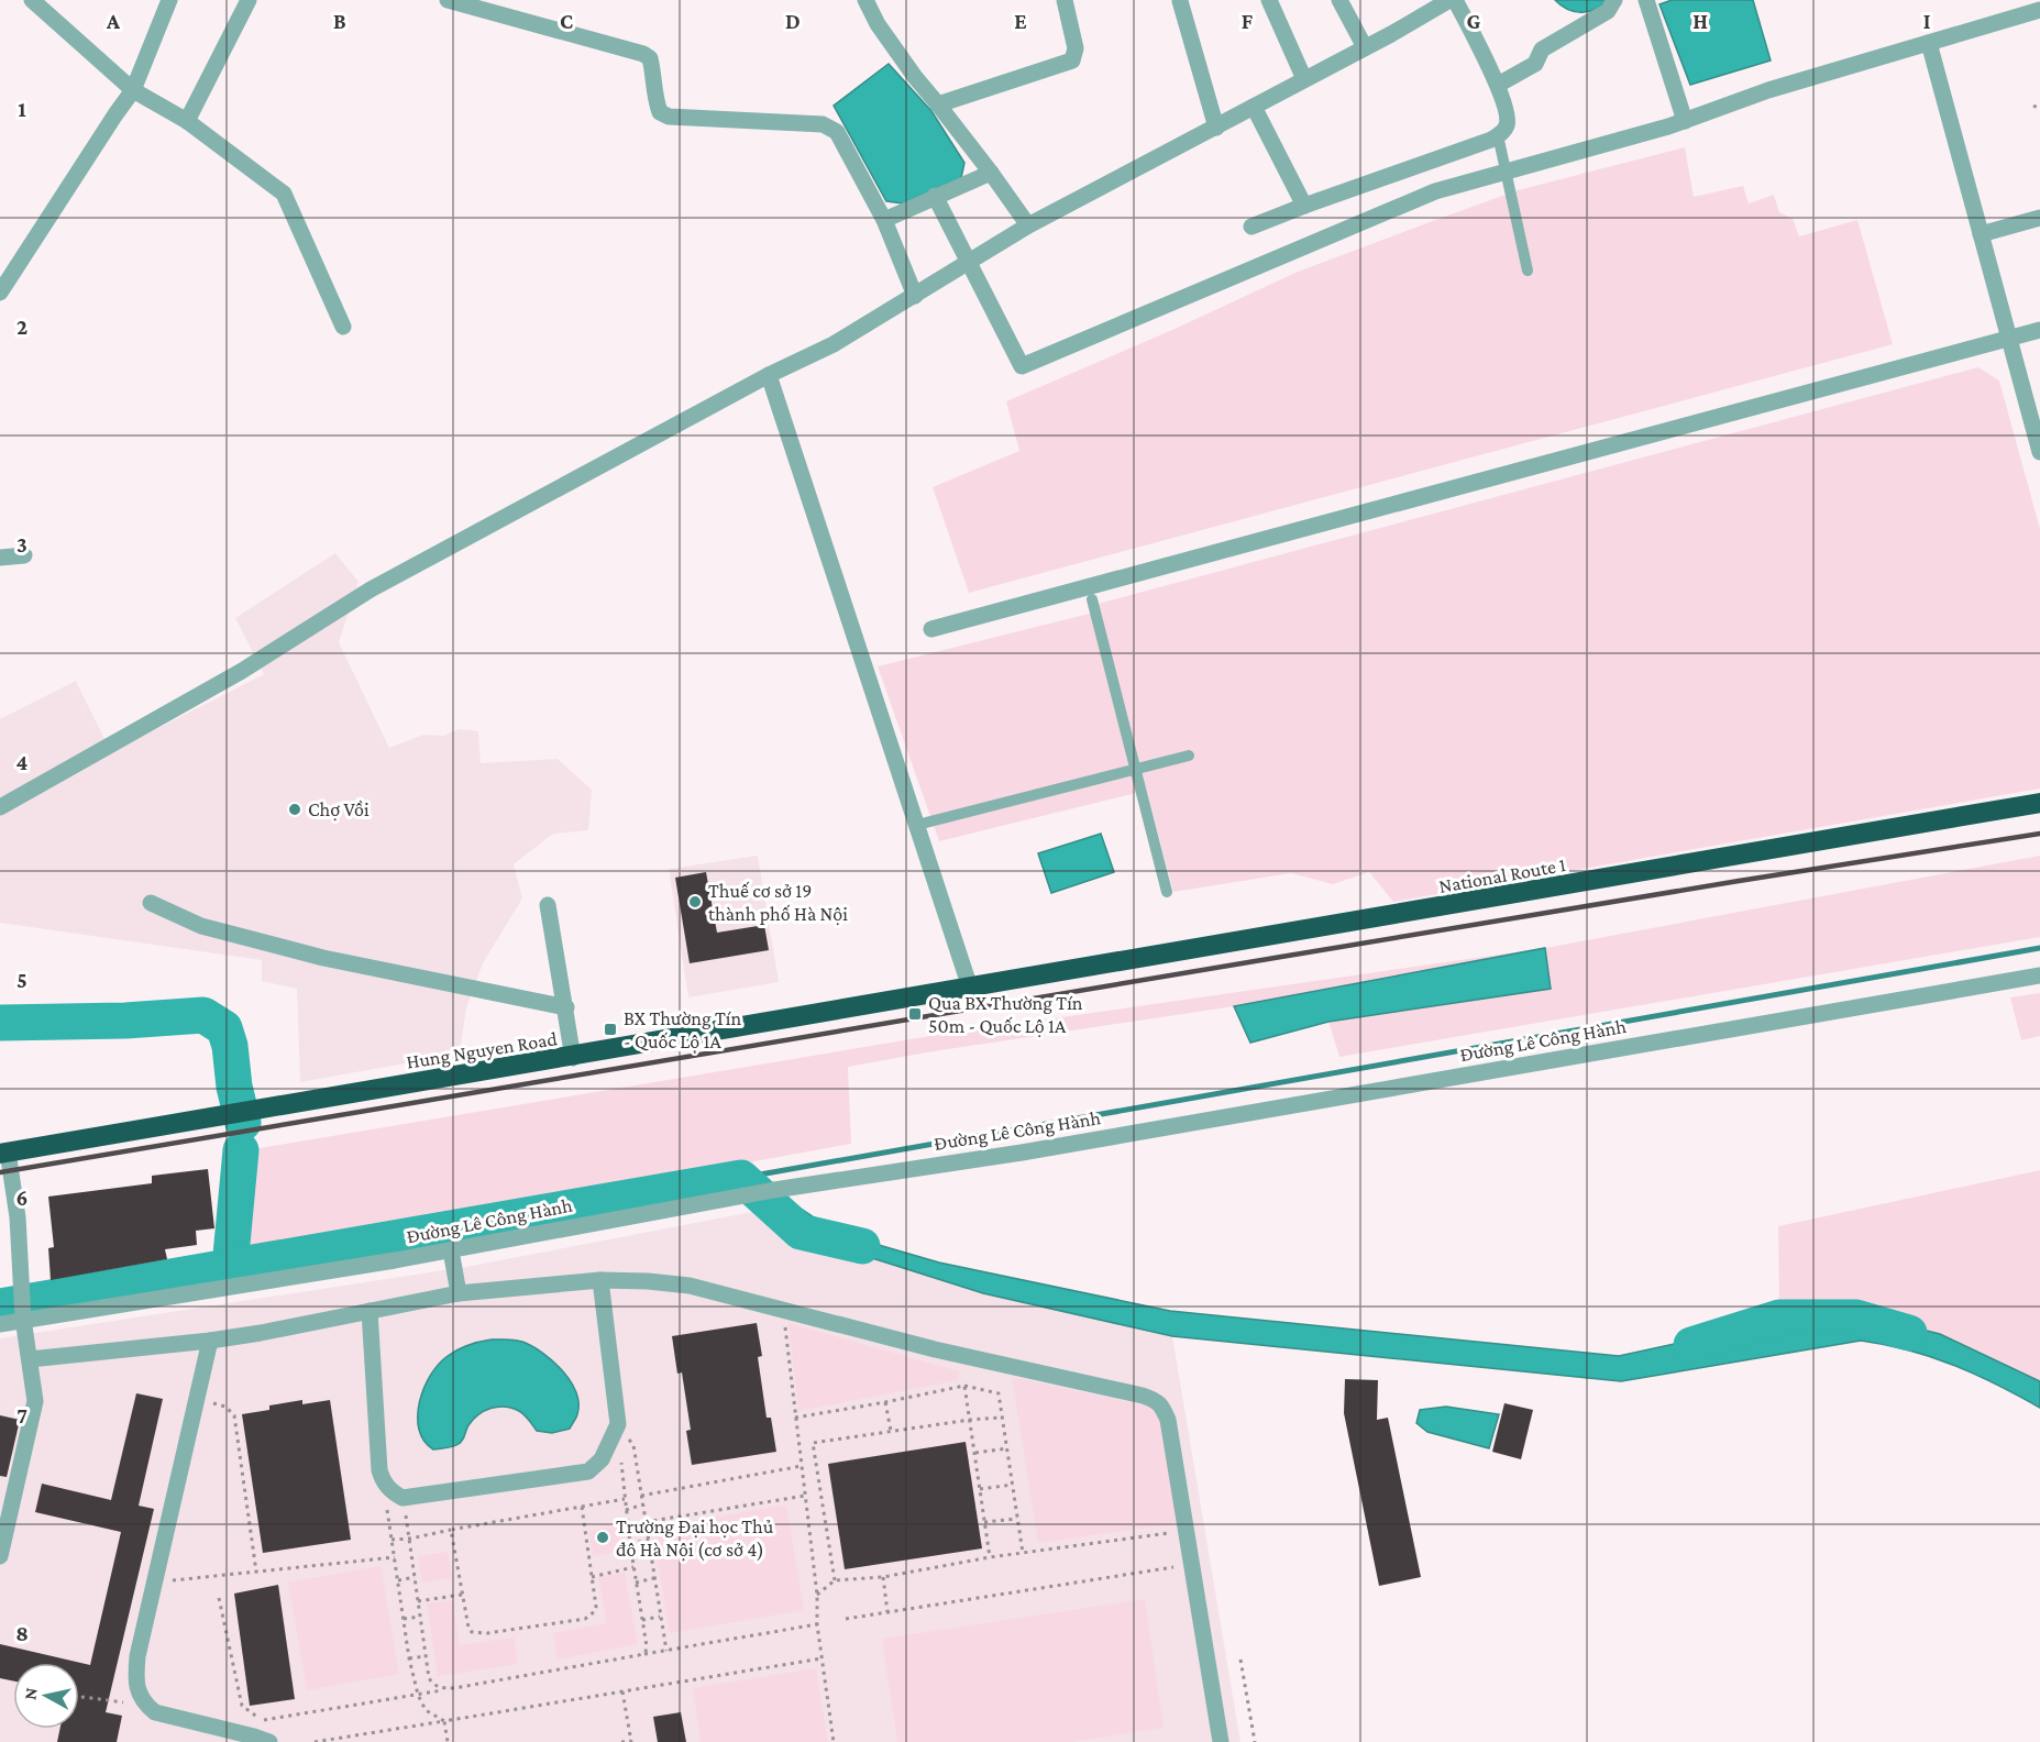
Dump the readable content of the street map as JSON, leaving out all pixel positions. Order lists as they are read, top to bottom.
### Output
{
  "streets": {
    "highway": ["National Route 1", "Hung Nguyen Road"],
    "street": ["Đường Lê Công Hành"]
  },
  "crossings": [
    ["National Route 1", "Hung Nguyen Road"]
  ],
  "places": {
    "other": ["Chợ Vồi", "Thuế cơ sở 19 thành phố Hà Nội", "Trường Đại học Thủ đô Hà Nội (cơ sở 4)"],
    "transit": ["Qua BX Thường Tín 50m - Quốc Lộ 1A", "BX Thường Tín - Quốc Lộ 1A"]
  },
  "north": "left",
  "grid": {
    "columns": [
      "A",
      "B",
      "C",
      "D",
      "E",
      "F",
      "G",
      "H",
      "I"
    ],
    "rows": [
      "1",
      "2",
      "3",
      "4",
      "5",
      "6",
      "7",
      "8"
    ]
  }
}
